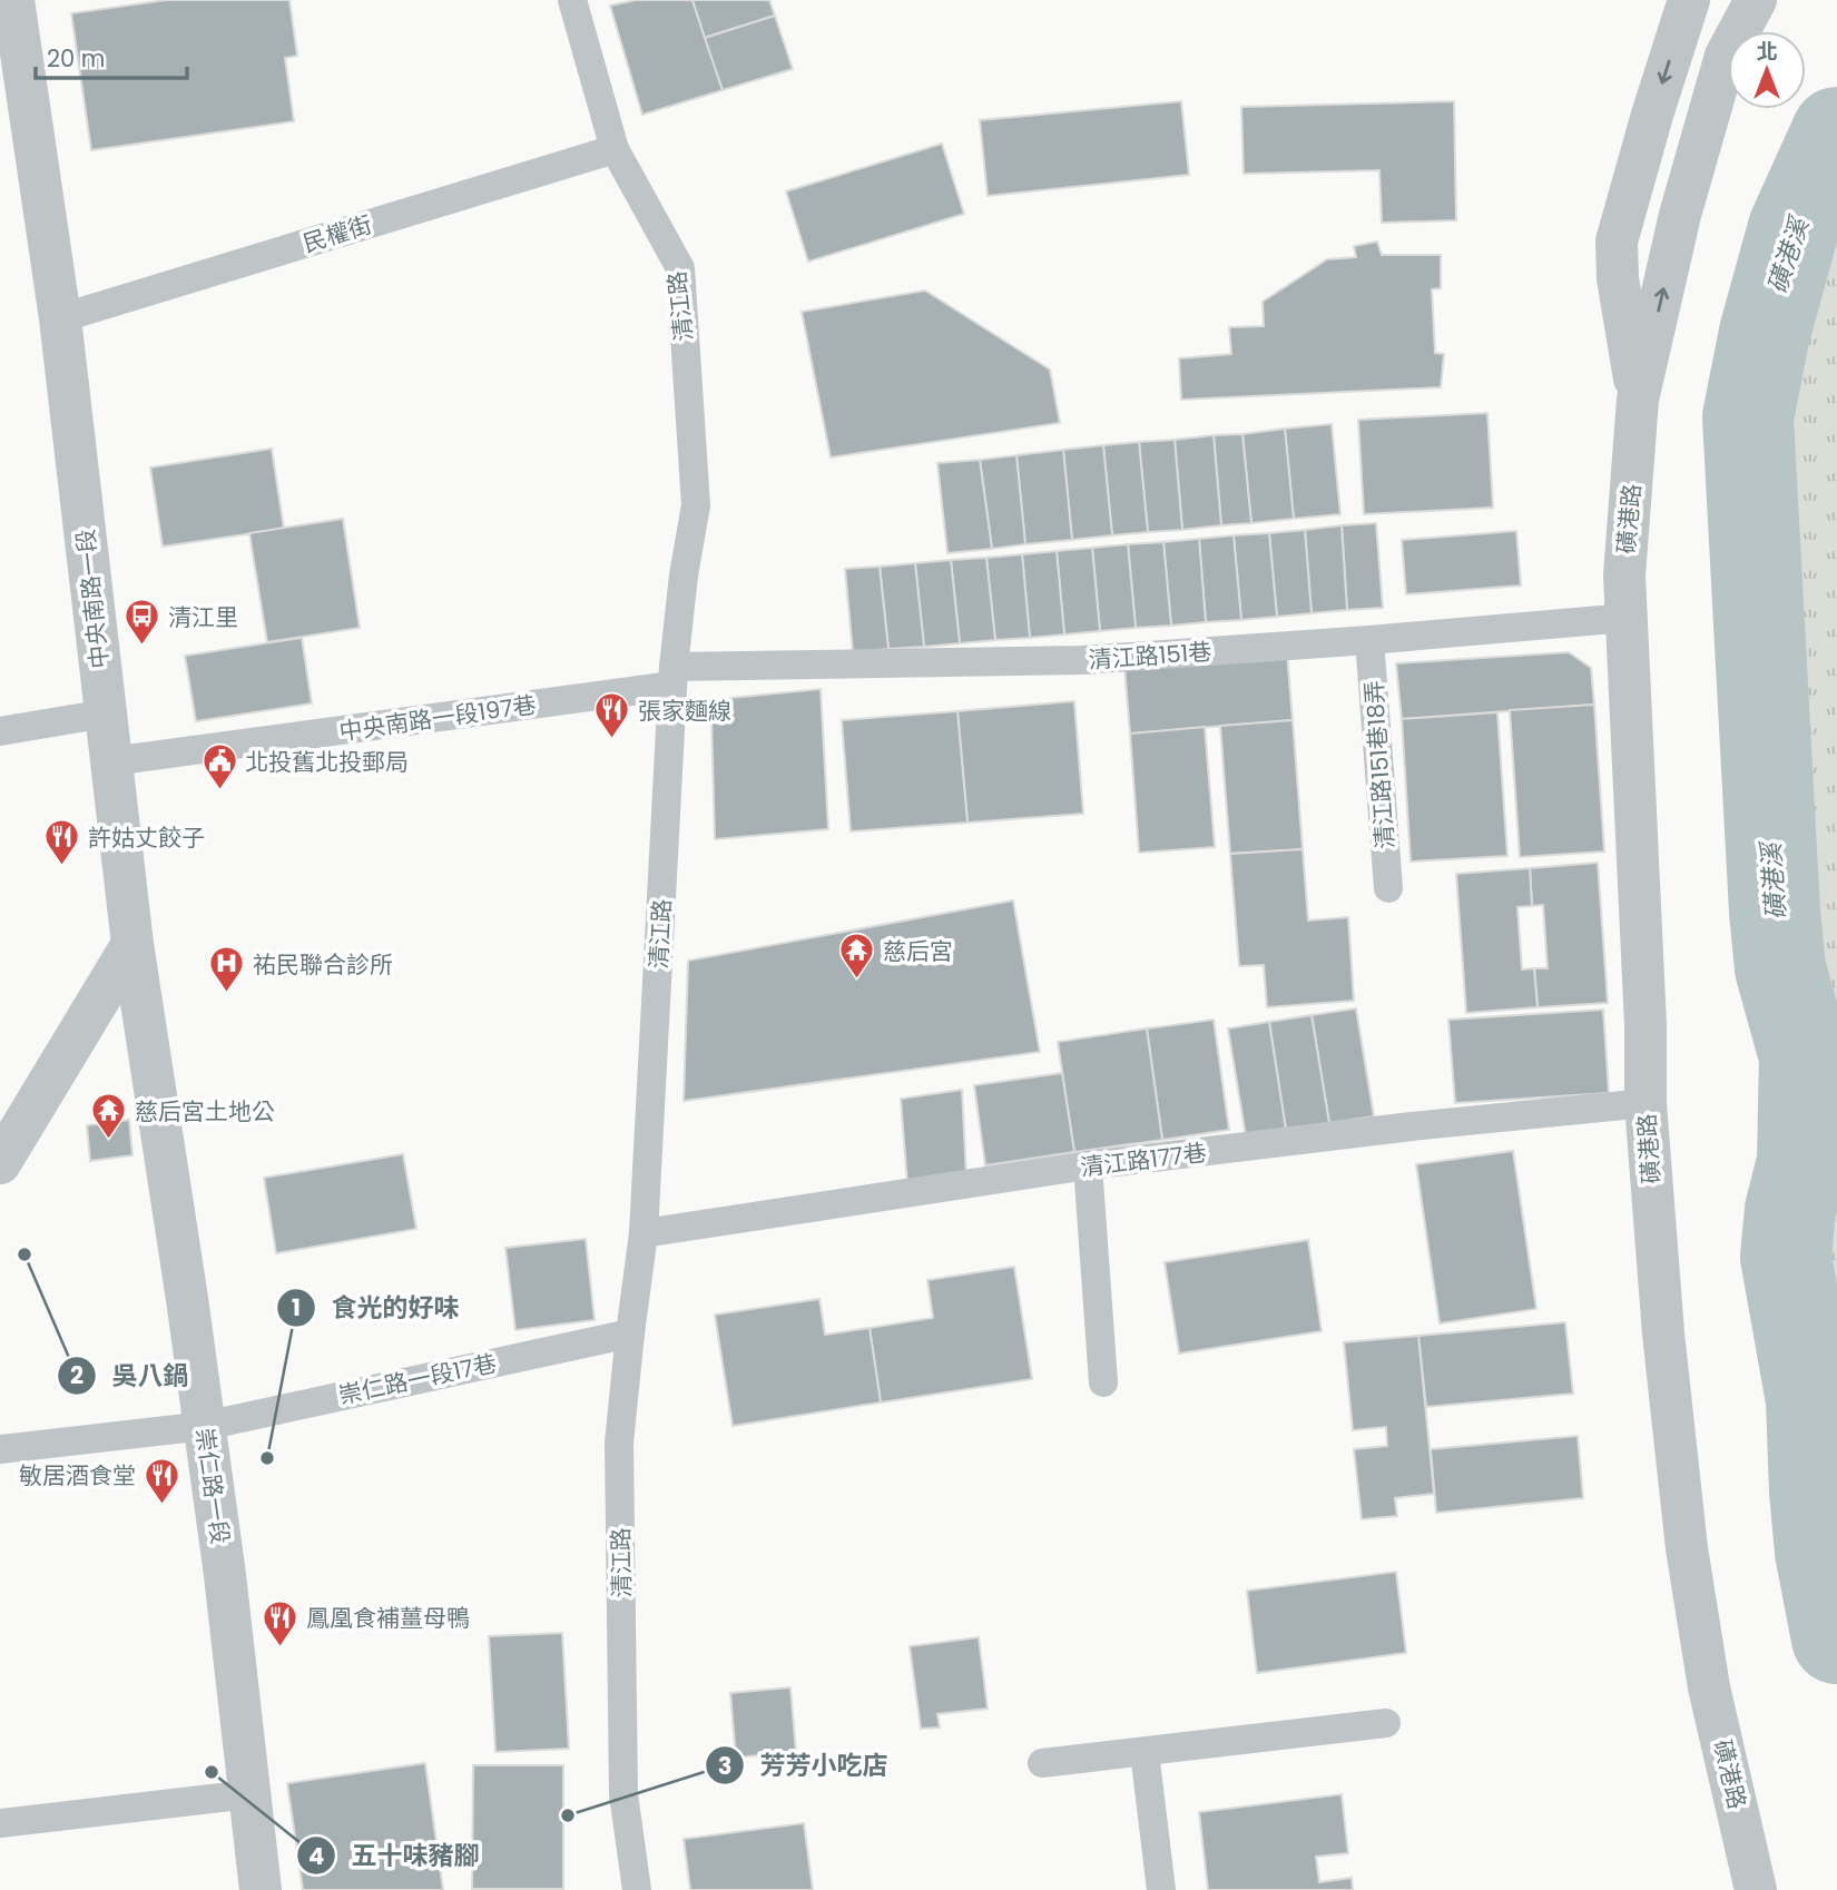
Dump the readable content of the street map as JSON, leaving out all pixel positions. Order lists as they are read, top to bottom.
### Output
{
  "streets": {
    "street": ["磺港路", "中央南路一段", "崇仁路一段"],
    "lane": [
      "民權街",
      "清江路",
      "清江路151巷",
      "中央南路一段197巷",
      "清江路151巷18弄",
      "清江路177巷",
      "崇仁路一段17巷"
    ]
  },
  "crossings": [
    ["民權街", "清江路"],
    ["民權街", "中央南路一段"],
    ["清江路", "清江路151巷"],
    ["清江路", "中央南路一段197巷"],
    ["清江路", "清江路177巷"],
    ["清江路", "崇仁路一段17巷"],
    ["磺港路", "清江路151巷"],
    ["磺港路", "清江路177巷"],
    ["中央南路一段", "中央南路一段197巷"],
    ["中央南路一段", "崇仁路一段"],
    ["清江路151巷", "中央南路一段197巷"],
    ["清江路151巷", "清江路151巷18弄"],
    ["崇仁路一段17巷", "崇仁路一段"]
  ],
  "water": ["磺港溪"],
  "places": {
    "bus stop": ["清江里"],
    "restaurant": [
      "張家麵線",
      "許姑丈餃子",
      "敏居酒食堂",
      "鳳凰食補薑母鴨"
    ],
    "public building": ["北投舊北投郵局"],
    "temple": ["慈后宮", "慈后宮土地公"],
    "hospital": ["祐民聯合診所"],
    "other": [
      "吳八鍋",
      "食光的好味",
      "五十味豬腳",
      "芳芳小吃店"
    ]
  },
  "scale_bar": "20 m",
  "north": "top"
}
